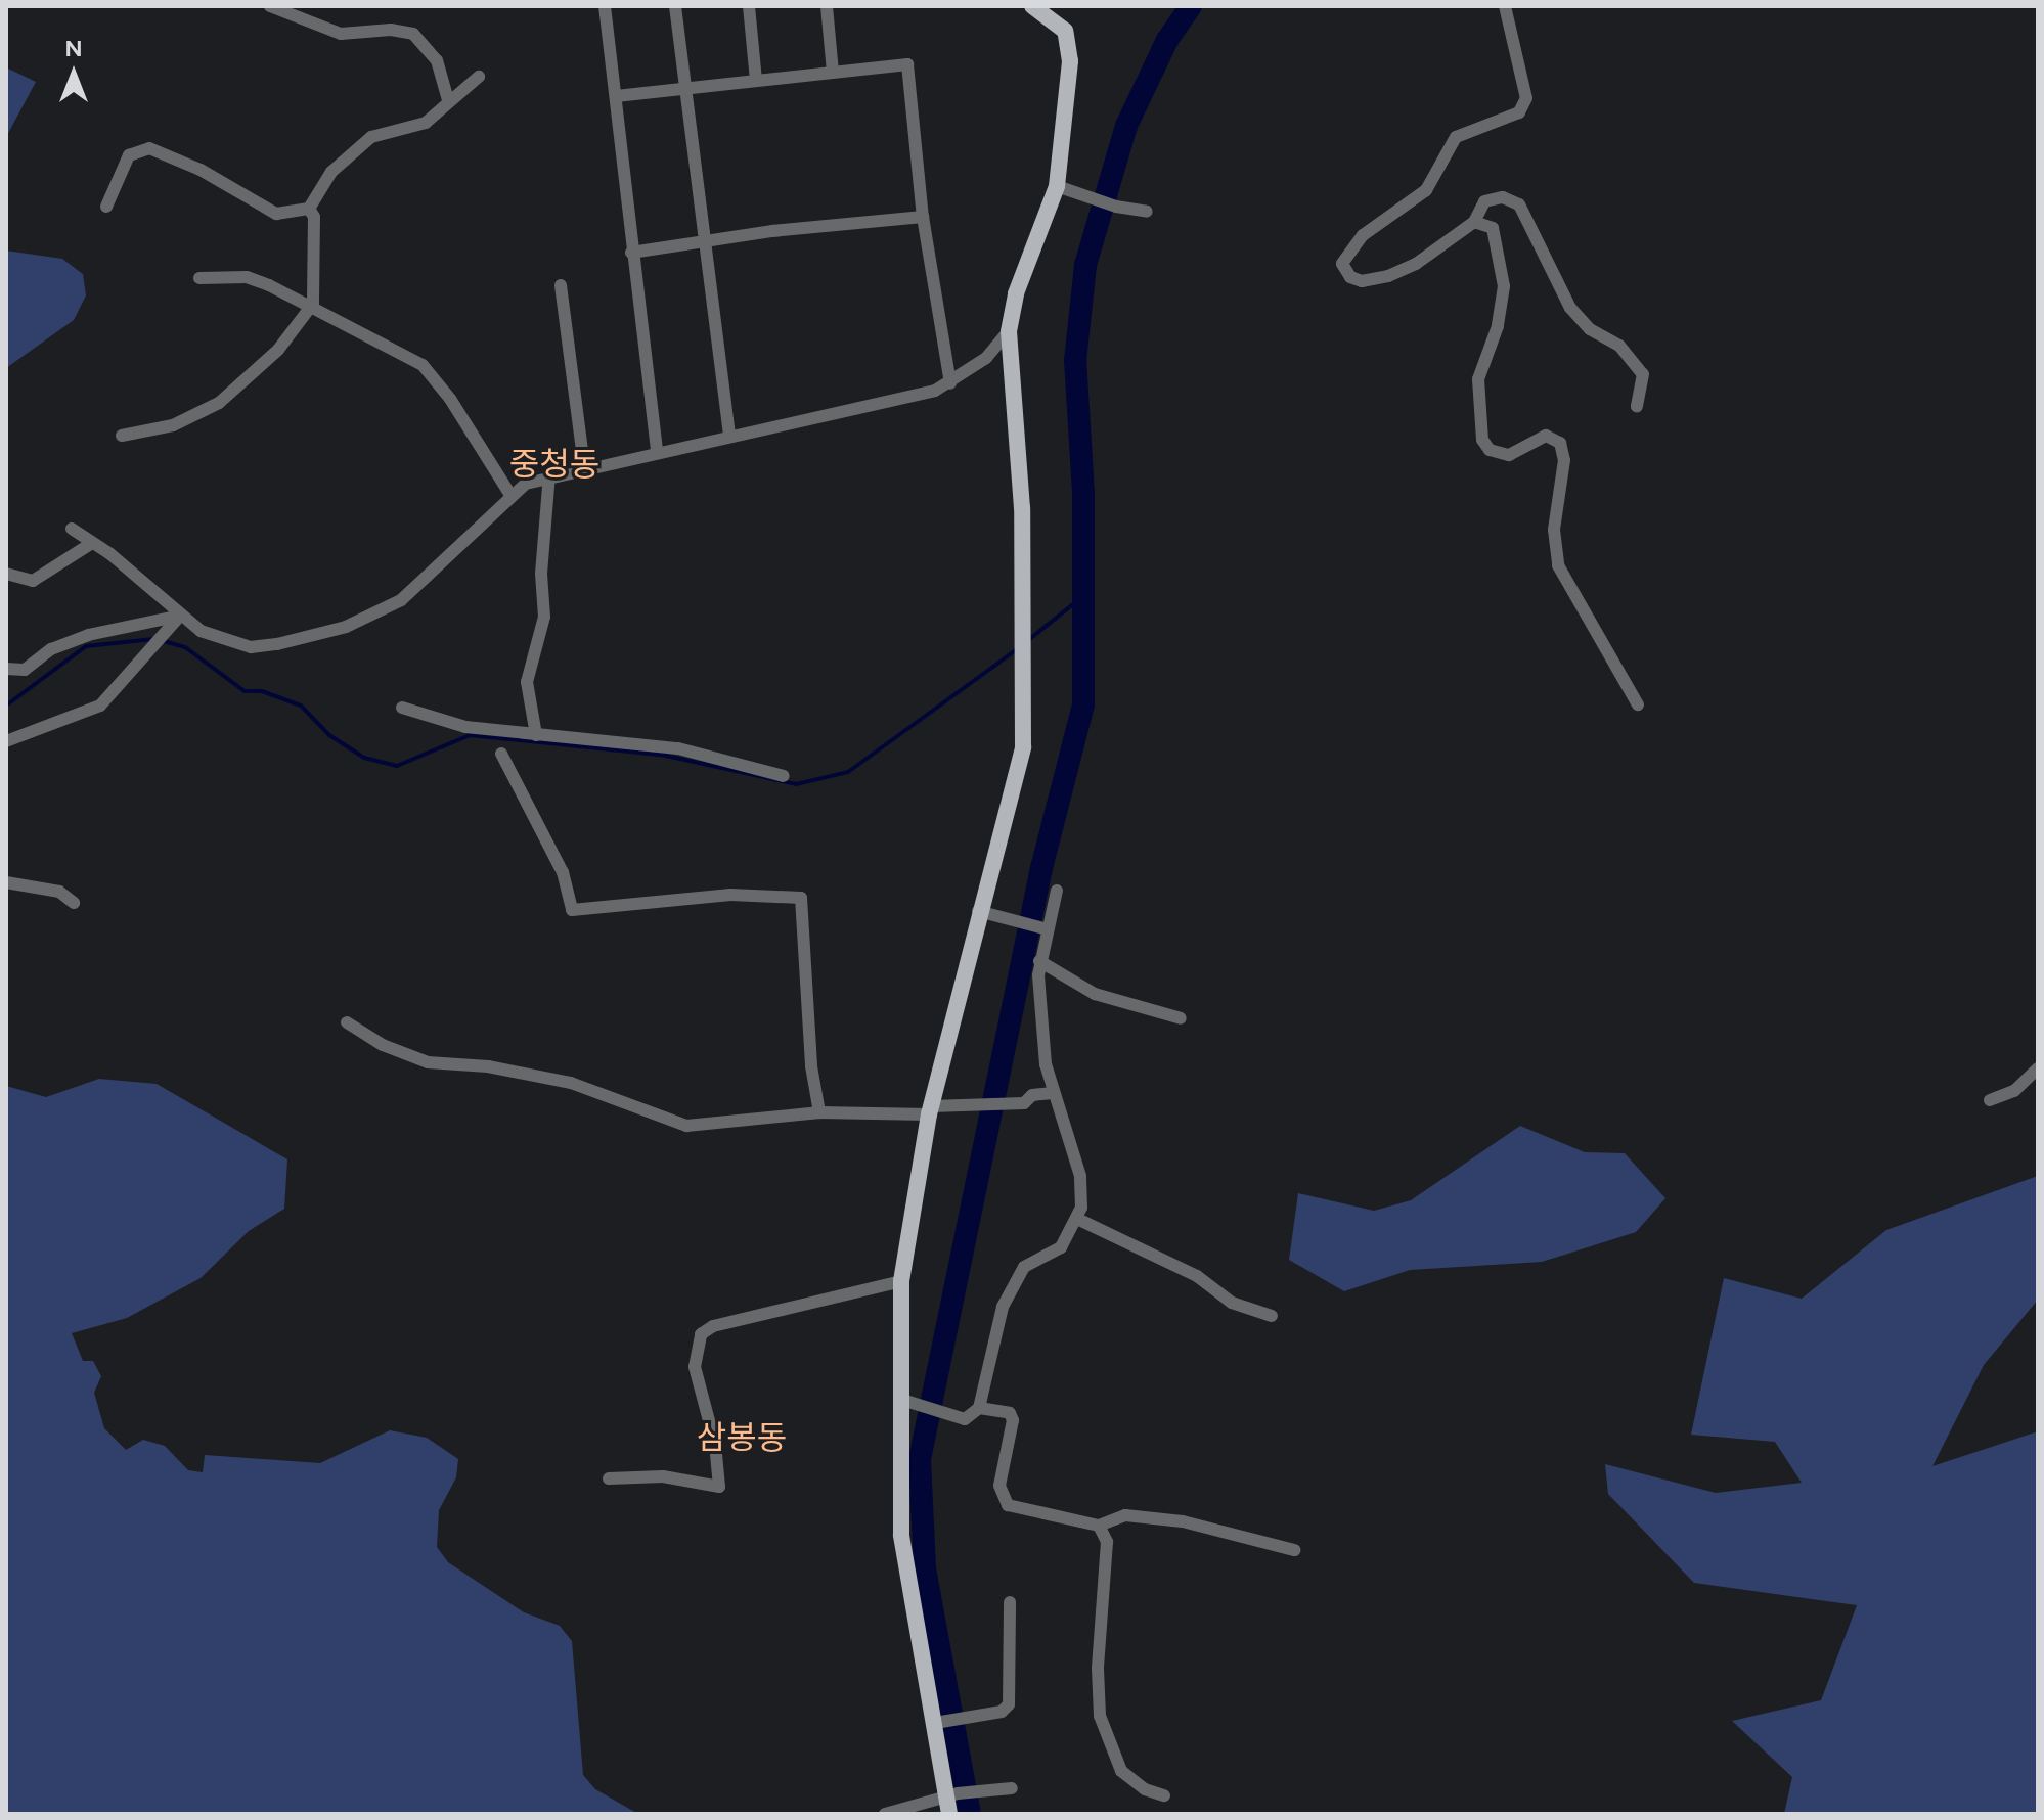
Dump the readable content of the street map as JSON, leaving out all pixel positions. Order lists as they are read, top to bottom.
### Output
{
  "districts": ["중청동", "삼봉동"],
  "north": "top"
}
